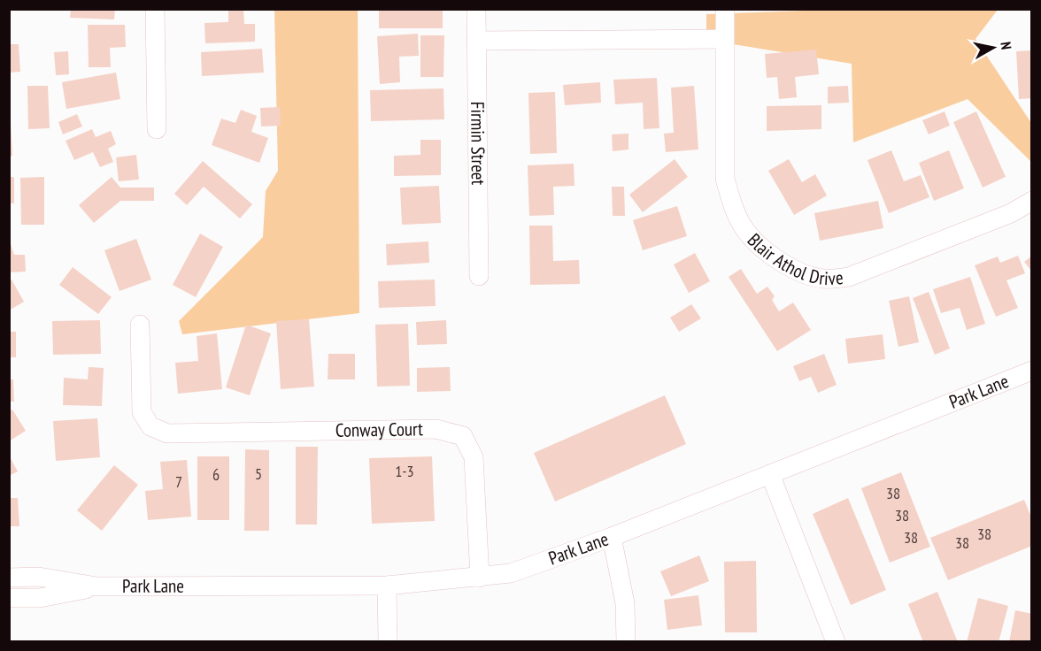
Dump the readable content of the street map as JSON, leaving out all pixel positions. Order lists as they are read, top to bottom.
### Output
{
  "streets": {
    "street": [
      "Firmin Street",
      "Blair Athol Drive",
      "Park Lane",
      "Conway Court"
    ]
  },
  "crossings": [
    ["Park Lane", "Conway Court"]
  ],
  "house_numbers": [
    "1-3",
    "5",
    "6",
    "7",
    "38",
    "38",
    "38",
    "38",
    "38"
  ],
  "north": "right"
}
